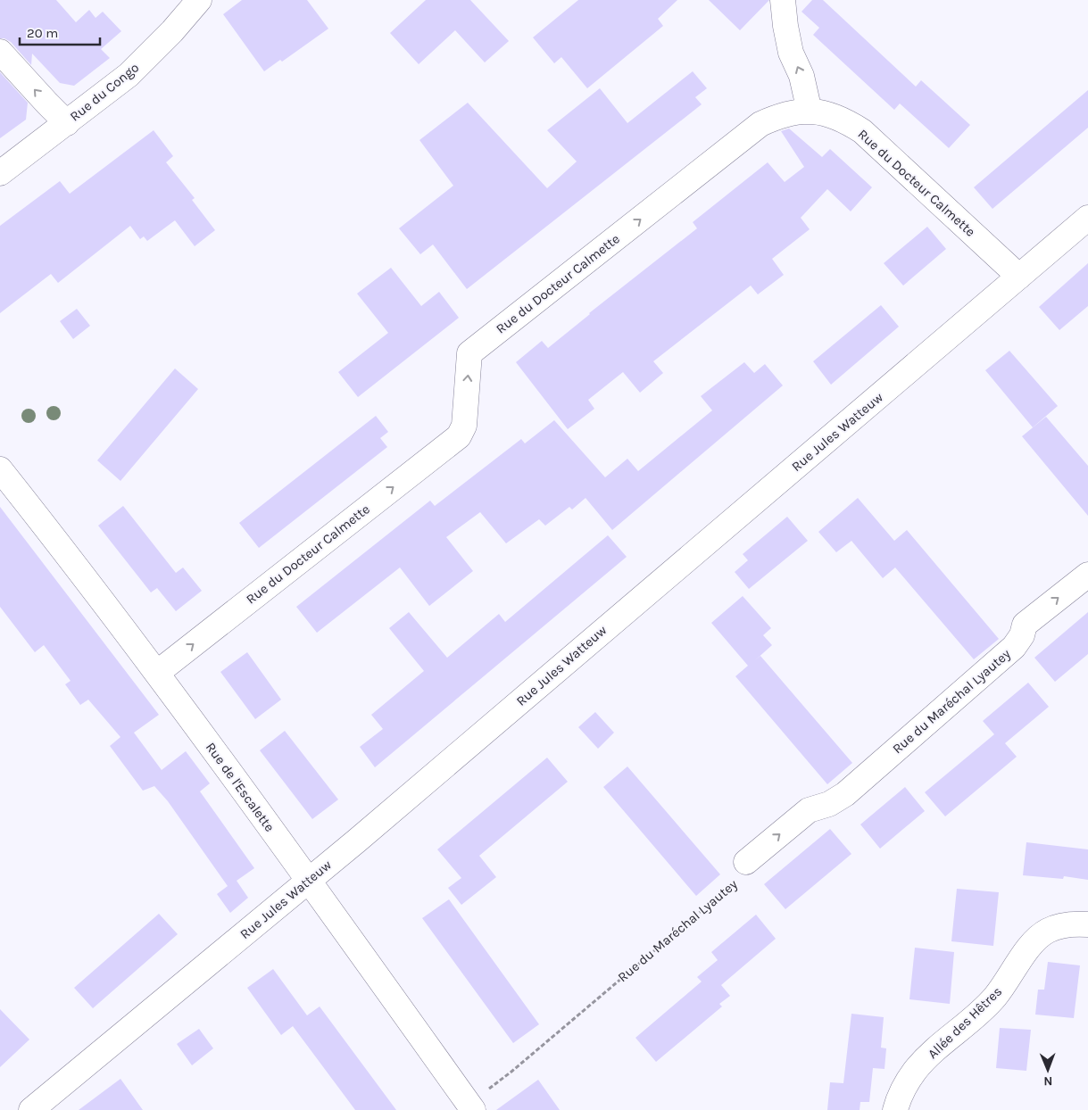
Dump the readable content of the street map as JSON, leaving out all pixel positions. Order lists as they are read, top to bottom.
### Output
{
  "streets": {
    "street": [
      "Rue du Congo",
      "Rue du Docteur Calmette",
      "Rue Jules Watteuw",
      "Rue du Maréchal Lyautey",
      "Rue de l'Escalette",
      "Allée des Hêtres"
    ]
  },
  "crossings": [
    ["Rue du Docteur Calmette", "Rue Jules Watteuw"],
    ["Rue du Docteur Calmette", "Rue de l'Escalette"],
    ["Rue Jules Watteuw", "Rue de l'Escalette"],
    ["Rue du Maréchal Lyautey", "Rue de l'Escalette"]
  ],
  "one_way": ["Rue du Docteur Calmette", "Rue du Maréchal Lyautey"],
  "scale_bar": "20 m",
  "north": "bottom"
}
